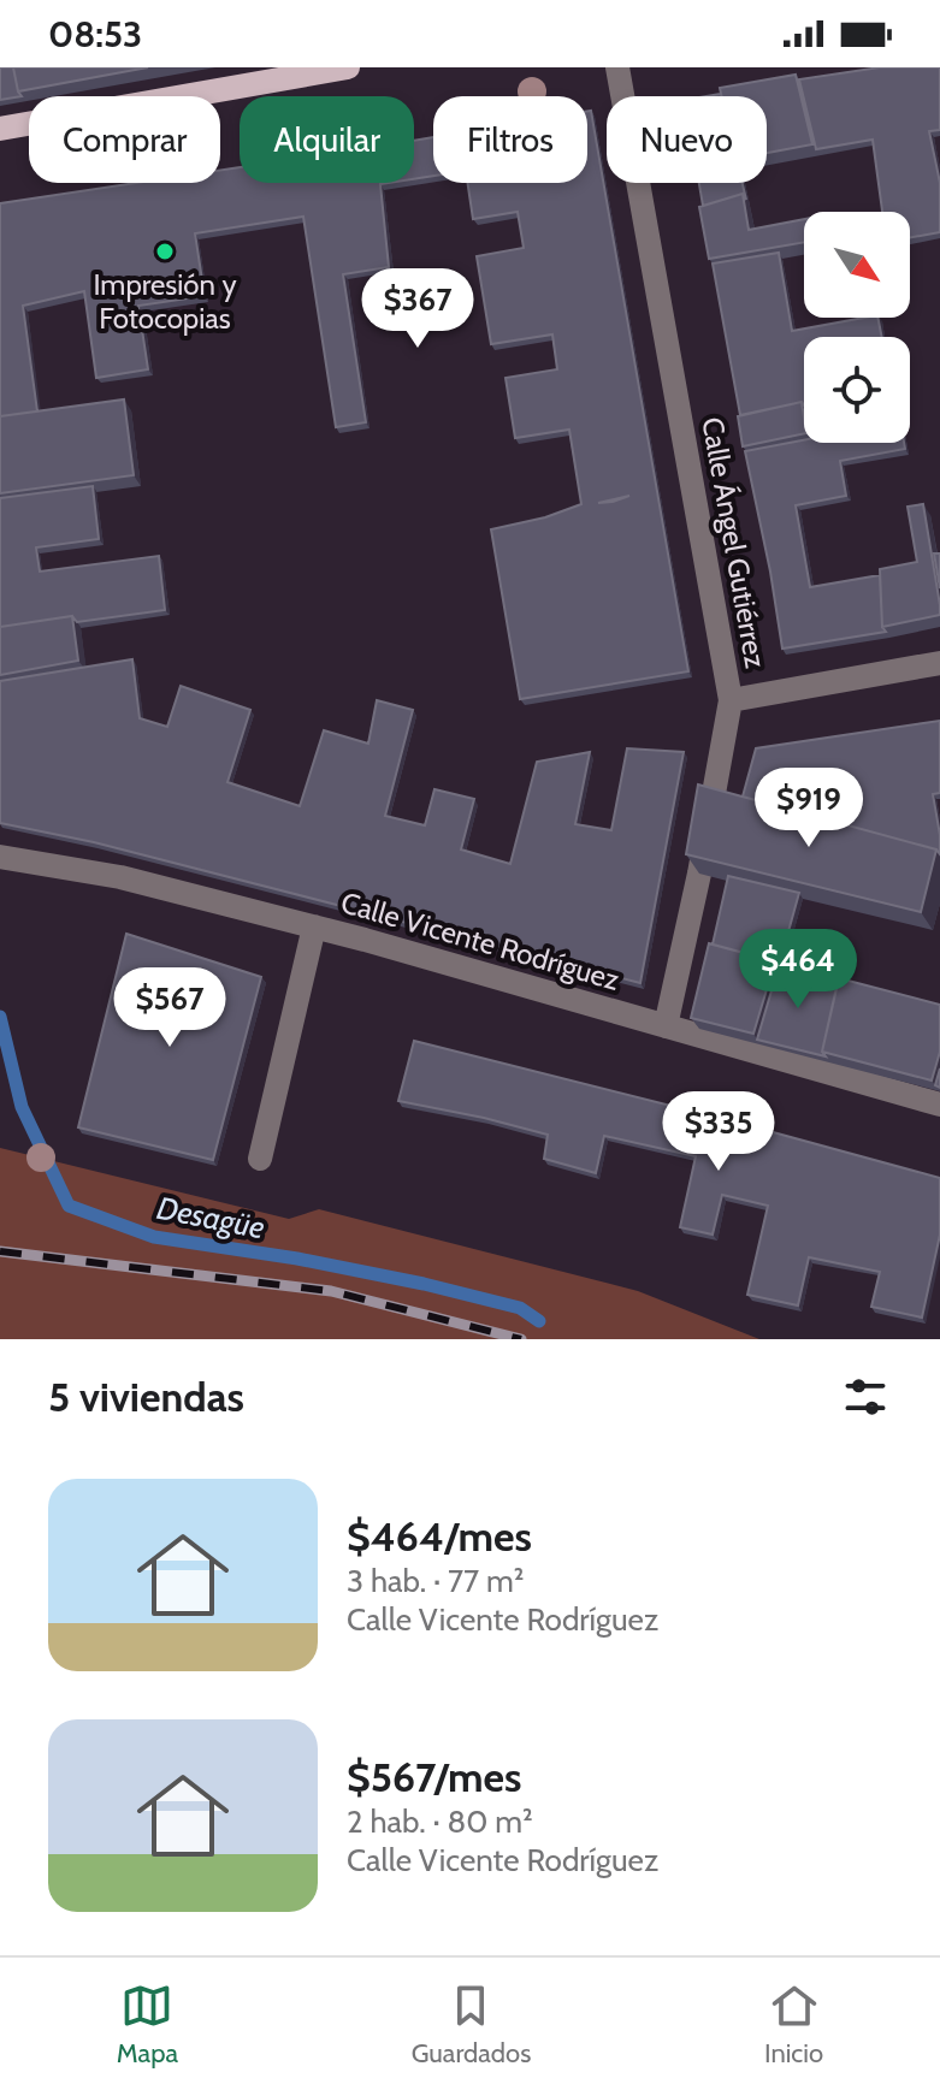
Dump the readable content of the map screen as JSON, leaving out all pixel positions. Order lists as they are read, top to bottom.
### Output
{
  "streets": {
    "street": ["Calle Ángel Gutiérrez", "Calle Vicente Rodríguez"]
  },
  "crossings": [
    ["Calle Ángel Gutiérrez", "Calle Vicente Rodríguez"]
  ],
  "water": ["Desagüe"],
  "places": ["Impresión y Fotocopias"],
  "north": "bottom right",
  "page": {
    "status": "08:53",
    "chip": [
      "Comprar",
      "Alquilar",
      "Filtros",
      "Nuevo"
    ],
    "price": [
      "$367",
      "$919",
      "$464",
      "$567",
      "$335"
    ],
    "heading": "5 viviendas",
    "list": [
      {
        "name": "$464/mes",
        "note": "3 hab. · 77 m² · Calle Vicente Rodríguez"
      },
      {
        "name": "$567/mes",
        "note": "2 hab. · 80 m² · Calle Vicente Rodríguez"
      }
    ],
    "tabs": ["Mapa", "Guardados", "Inicio"]
  }
}
